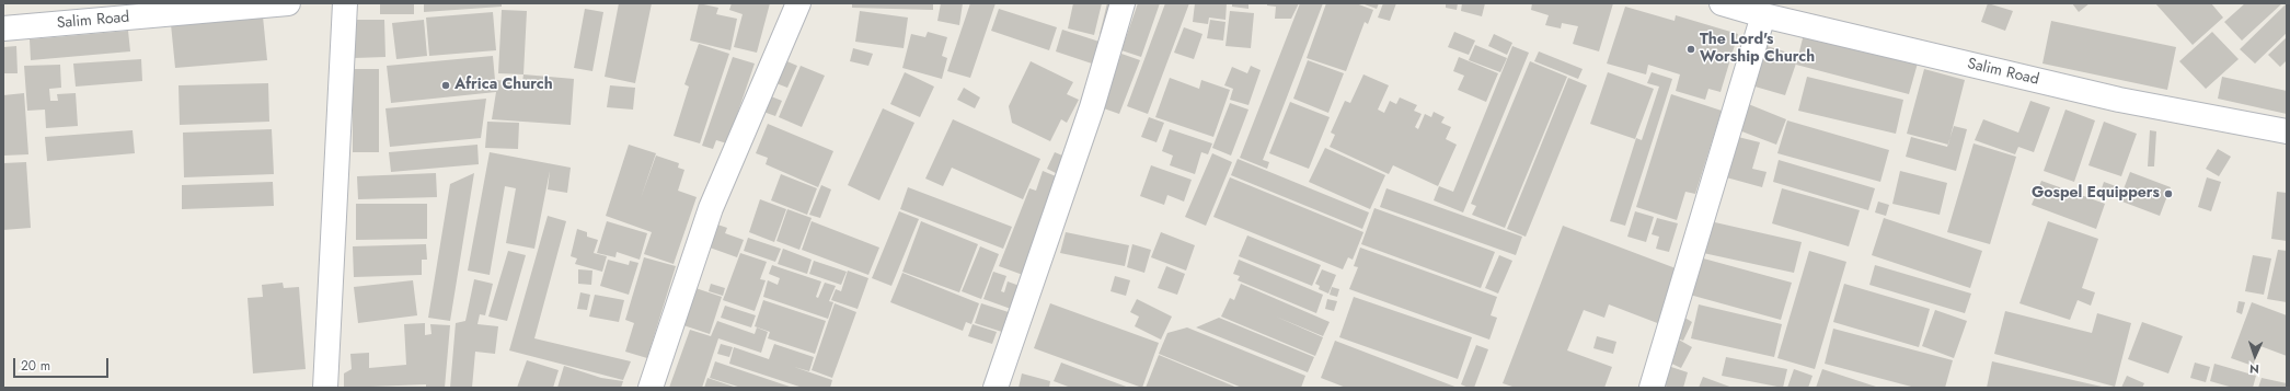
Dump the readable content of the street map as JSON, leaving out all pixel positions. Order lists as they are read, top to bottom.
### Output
{
  "streets": {
    "street": ["Salim Road"]
  },
  "places": ["The Lord's Worship Church", "Africa Church", "Gospel Equippers"],
  "scale_bar": "20 m",
  "north": "bottom"
}
